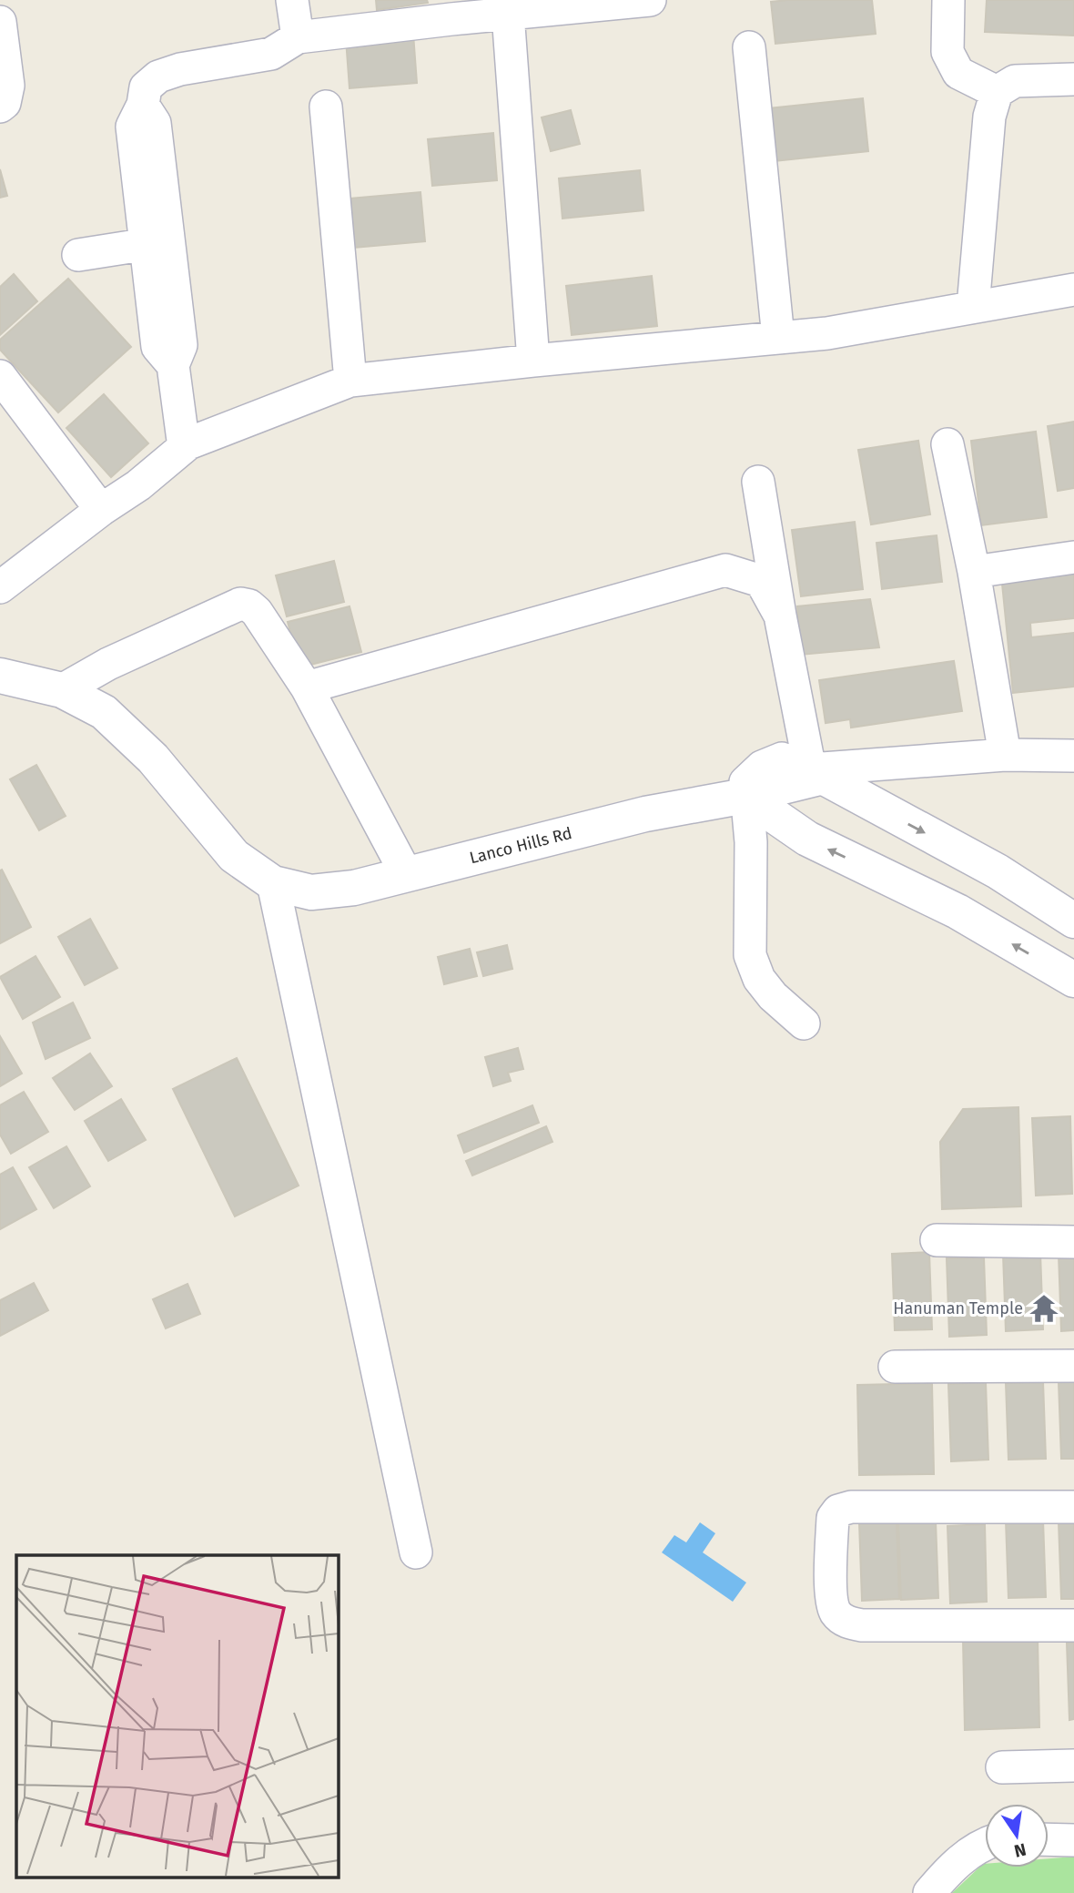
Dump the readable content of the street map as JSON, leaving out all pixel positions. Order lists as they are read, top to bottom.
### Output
{
  "streets": {
    "street": ["Lanco Hills Rd"]
  },
  "places": {
    "temple": ["Hanuman Temple"]
  },
  "north": "bottom"
}
